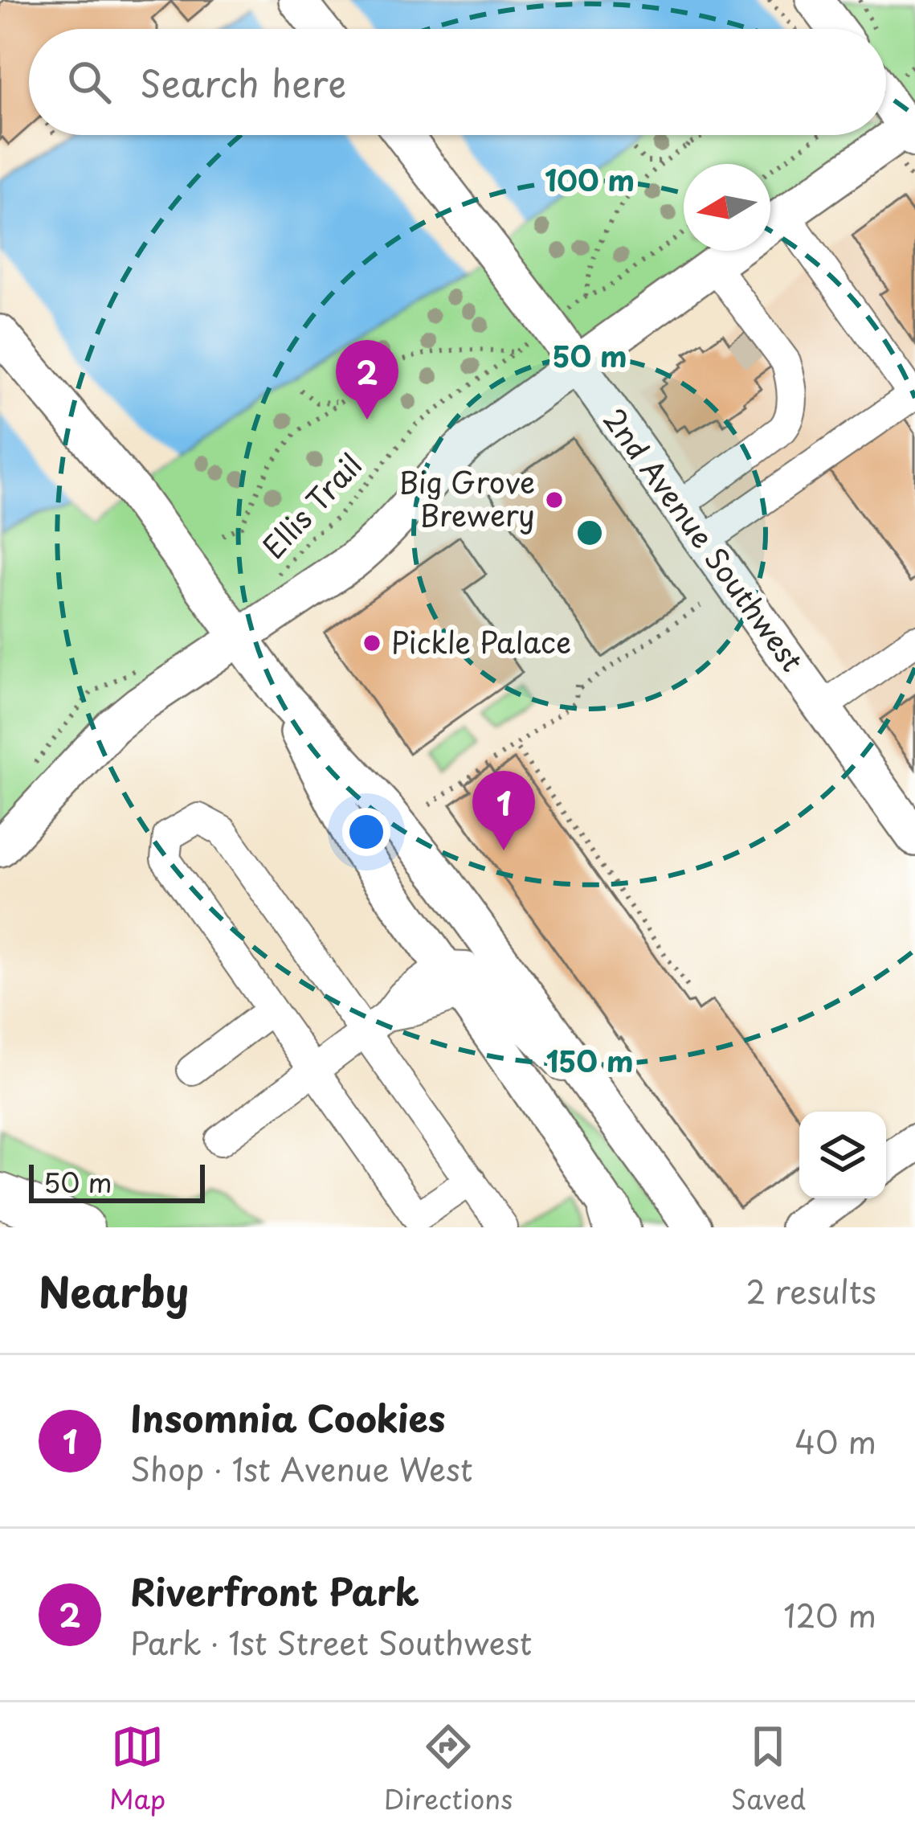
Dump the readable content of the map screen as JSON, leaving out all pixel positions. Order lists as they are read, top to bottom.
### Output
{
  "streets": {
    "main road": ["2nd Avenue Southwest"],
    "path": ["Ellis Trail"]
  },
  "places": ["Big Grove Brewery", "Pickle Palace"],
  "scale_bar": "50 m",
  "north": "left",
  "page": {
    "search": "Search here",
    "pins": ["2", "1"],
    "scale": "50 m",
    "heading": ["Nearby", "2 results"],
    "list": [
      {
        "mark": "1",
        "name": "Insomnia Cookies",
        "note": "Shop · 1st Avenue West",
        "value": "40 m"
      },
      {
        "mark": "2",
        "name": "Riverfront Park",
        "note": "Park · 1st Street Southwest",
        "value": "120 m"
      }
    ],
    "nav": ["Map", "Directions", "Saved"]
  },
  "rings": ["100 m", "50 m", "150 m"]
}
